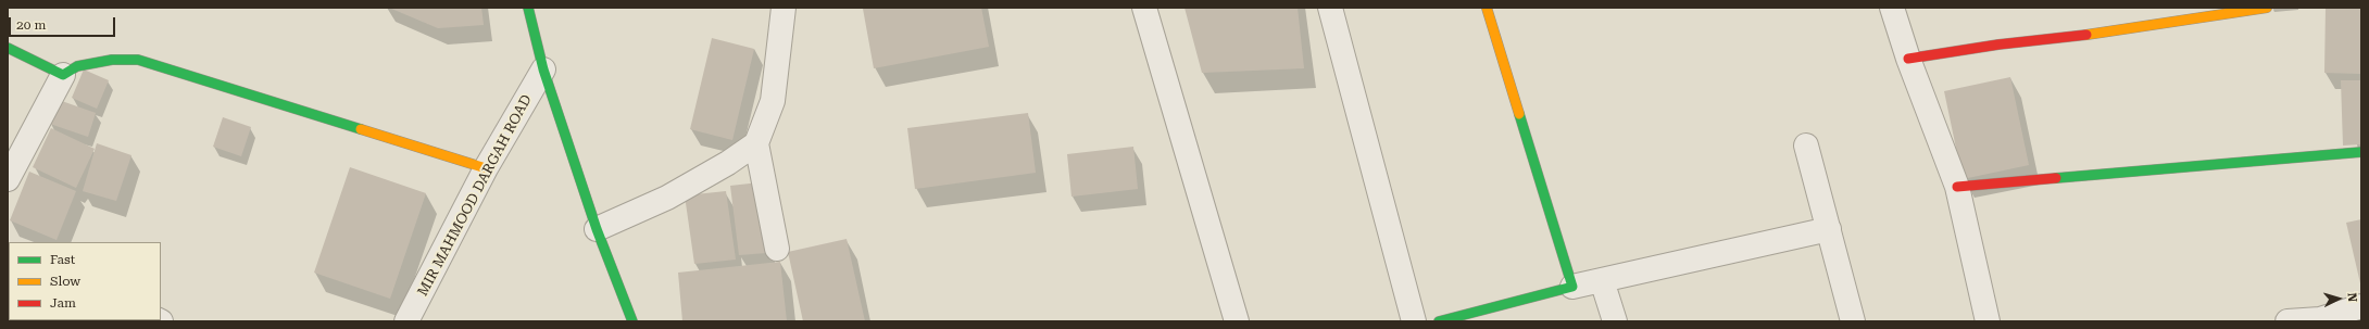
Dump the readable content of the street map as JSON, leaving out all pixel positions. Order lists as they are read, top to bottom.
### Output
{
  "streets": {
    "street": ["MIR MAHMOOD DARGAH ROAD"]
  },
  "legend": ["Fast", "Slow", "Jam"],
  "scale_bar": "20 m",
  "north": "right"
}
